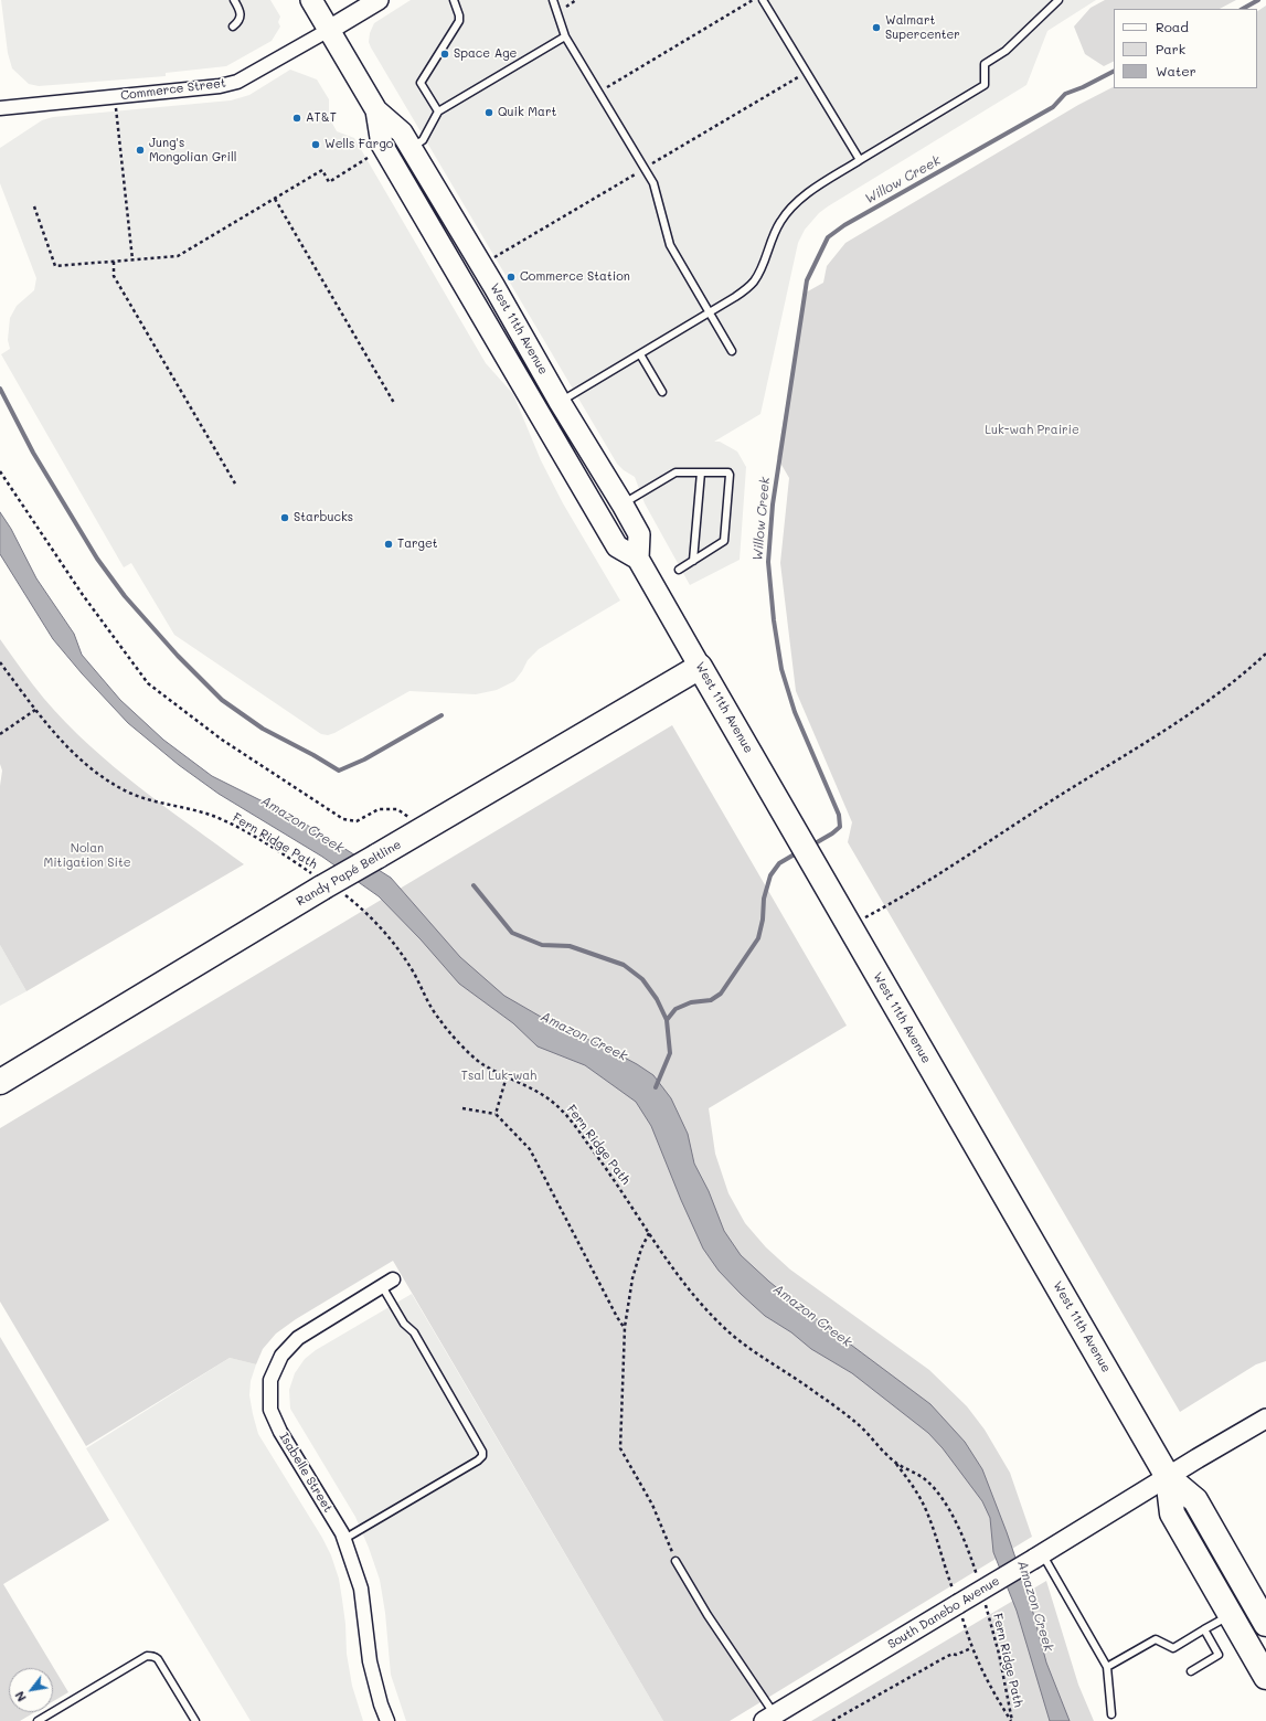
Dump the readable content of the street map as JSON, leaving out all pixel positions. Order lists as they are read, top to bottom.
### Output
{
  "streets": {
    "highway": ["West 11th Avenue", "Randy Papé Beltline"],
    "street": ["Commerce Street", "Isabelle Street", "South Danebo Avenue"],
    "path": ["Fern Ridge Path"]
  },
  "crossings": [
    ["Commerce Street", "West 11th Avenue"],
    ["West 11th Avenue", "Randy Papé Beltline"],
    ["West 11th Avenue", "South Danebo Avenue"],
    ["Fern Ridge Path", "Randy Papé Beltline"]
  ],
  "water": ["Willow Creek", "Amazon Creek"],
  "parks": ["Luk-wah Prairie", "Nolan Mitigation Site", "Tsal Luk-wah"],
  "places": [
    "Walmart Supercenter",
    "Space Age",
    "Quik Mart",
    "AT&T",
    "Wells Fargo",
    "Jung's Mongolian Grill",
    "Commerce Station",
    "Starbucks",
    "Target"
  ],
  "legend": ["Road", "Park", "Water"],
  "north": "bottom left"
}
